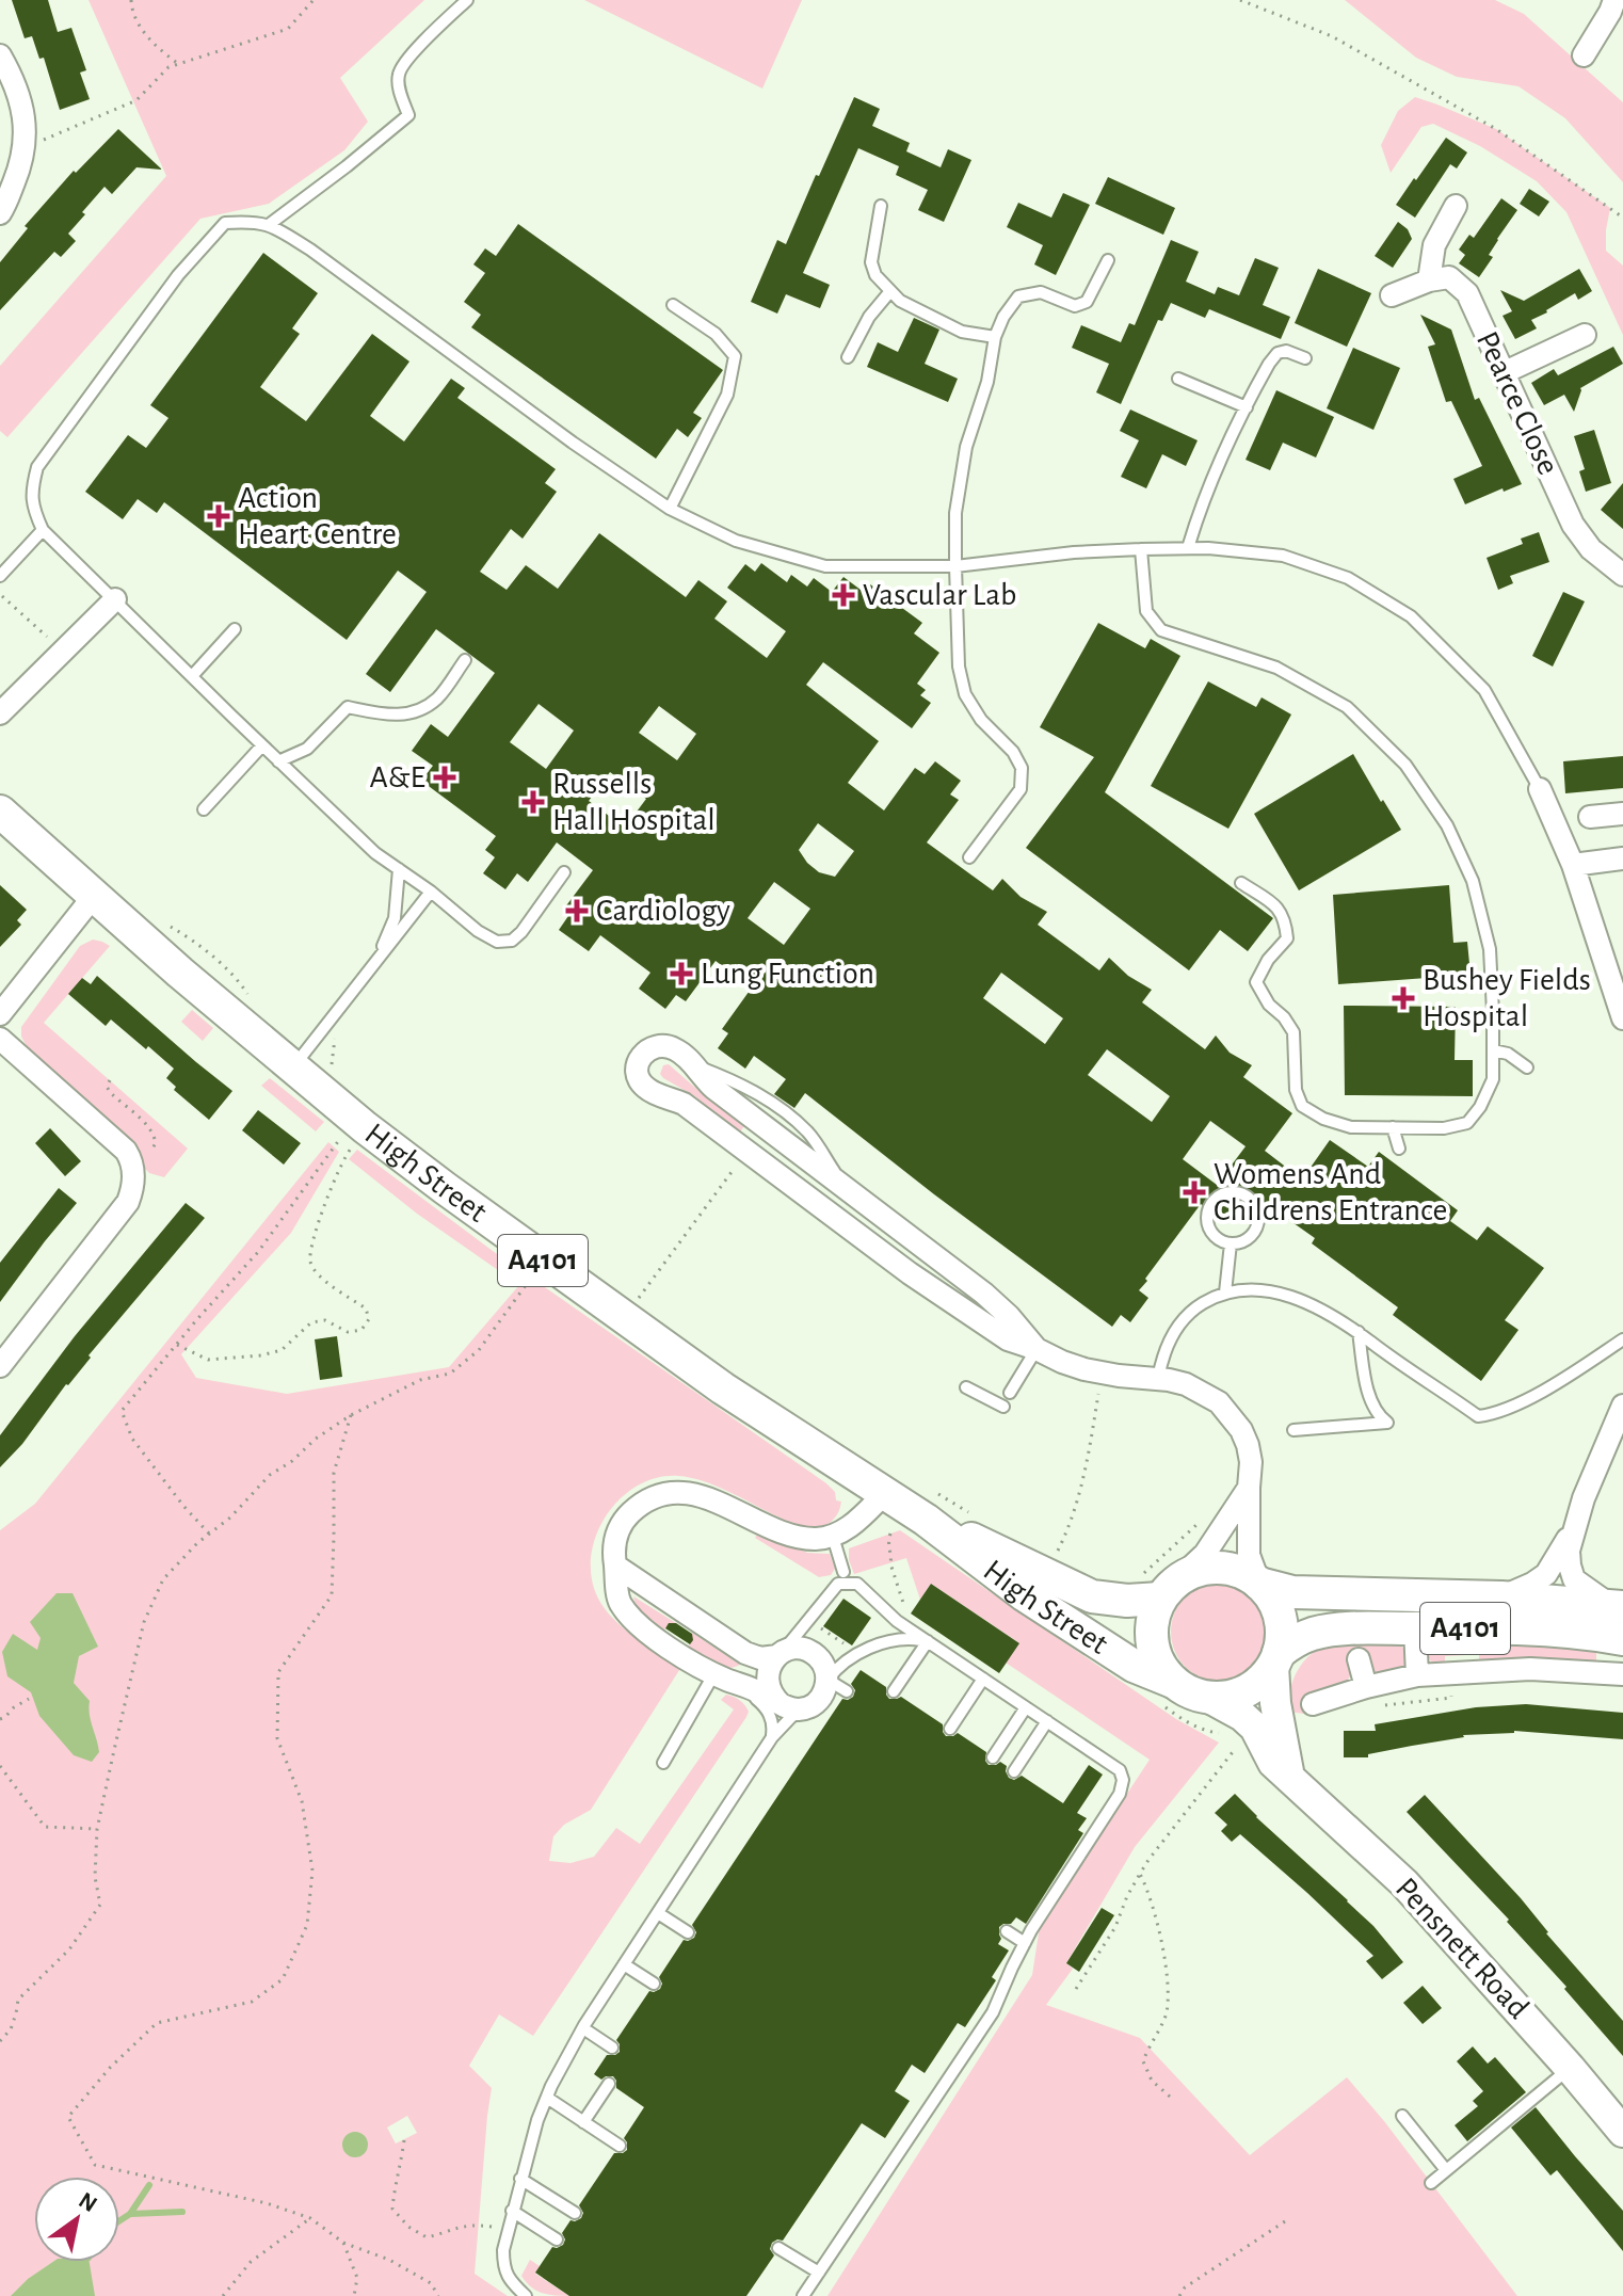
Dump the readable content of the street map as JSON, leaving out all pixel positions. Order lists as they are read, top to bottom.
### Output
{
  "streets": {
    "main road": ["High Street", "A4101"],
    "street": ["Pearce Close", "Pensnett Road"]
  },
  "crossings": [
    ["High Street", "A4101"],
    ["High Street", "Pensnett Road"],
    ["A4101", "Pensnett Road"]
  ],
  "places": {
    "health": [
      "Action Heart Centre",
      "Vascular Lab",
      "A&E",
      "Russells Hall Hospital",
      "Cardiology",
      "Lung Function",
      "Bushey Fields Hospital",
      "Womens And Childrens Entrance"
    ]
  },
  "north": "top right"
}
